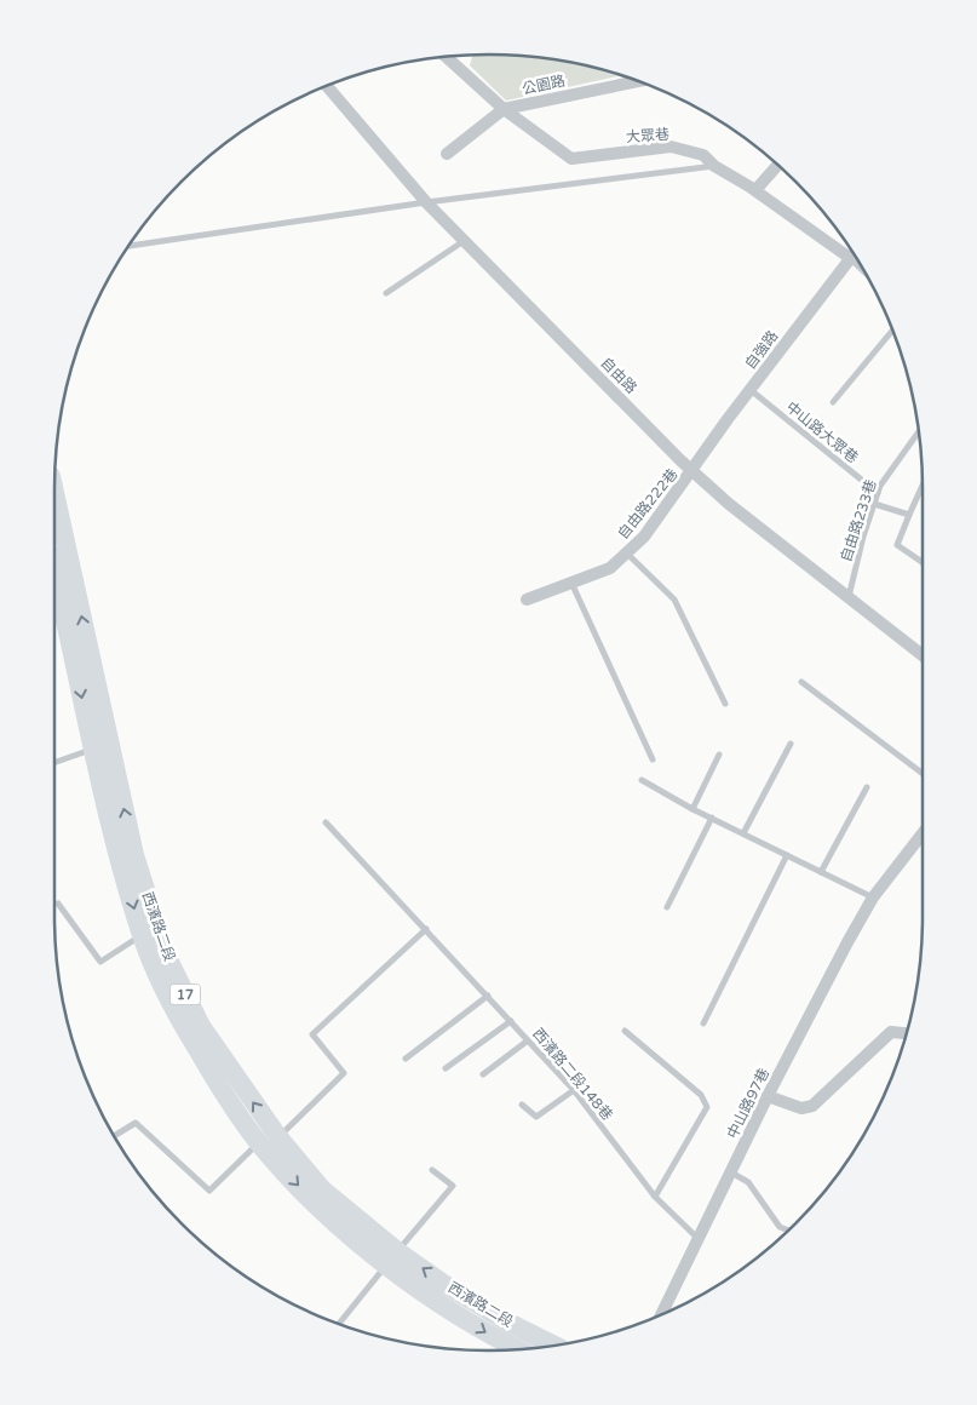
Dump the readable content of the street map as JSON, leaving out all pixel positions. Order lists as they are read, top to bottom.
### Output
{
  "streets": {
    "main road": ["西濱路二段", "17"],
    "street": [
      "公園路",
      "大眾巷",
      "自強路",
      "自由路",
      "自由路222巷",
      "中山路97巷"
    ],
    "lane": ["中山路大眾巷", "自由路233巷", "西濱路二段148巷"]
  },
  "crossings": [
    ["公園路", "大眾巷"],
    ["大眾巷", "自強路"],
    ["自強路", "自由路"],
    ["自強路", "中山路大眾巷"],
    ["自強路", "自由路222巷"],
    ["自由路", "自由路222巷"],
    ["自由路", "自由路233巷"],
    ["中山路大眾巷", "自由路233巷"],
    ["西濱路二段148巷", "中山路97巷"]
  ]
}
